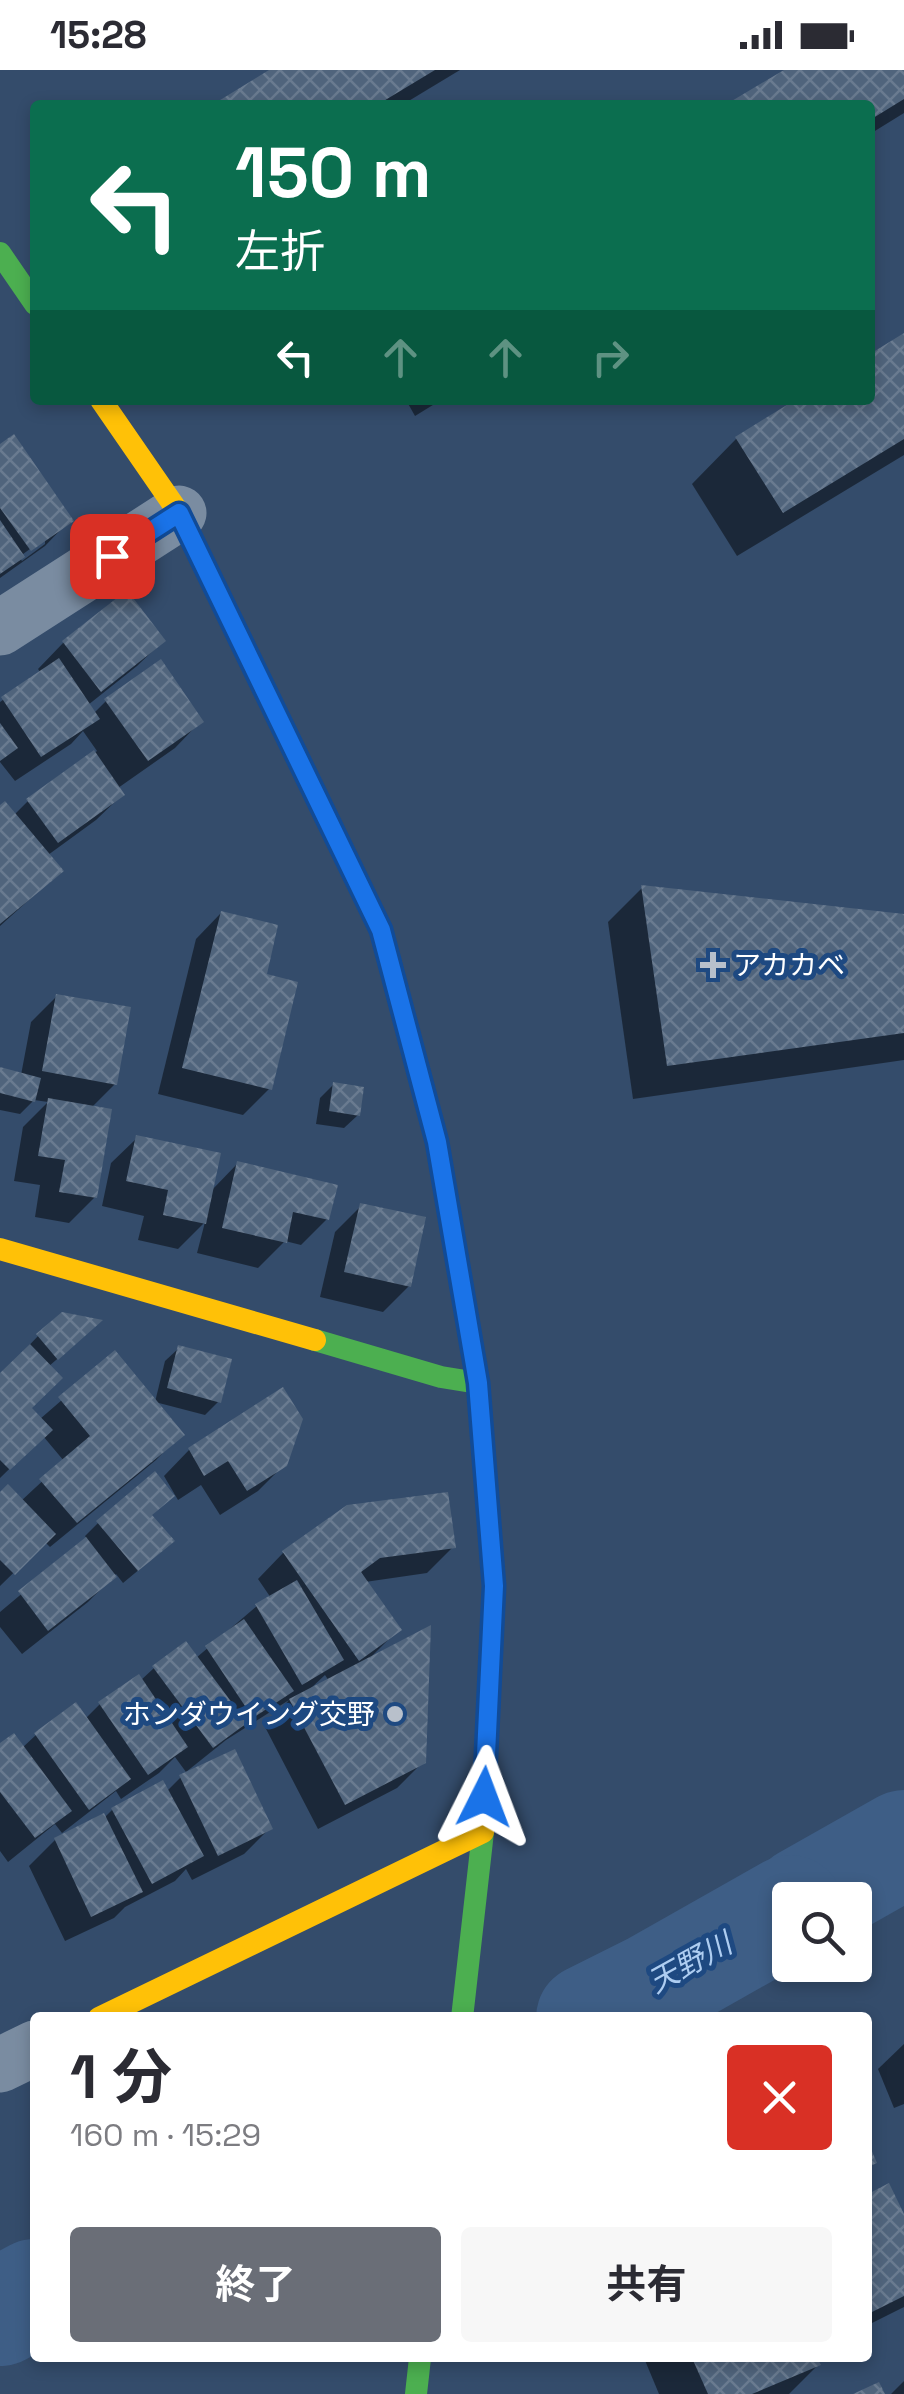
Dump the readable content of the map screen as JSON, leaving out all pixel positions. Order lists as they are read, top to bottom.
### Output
{
  "water": ["天野川"],
  "places": {
    "health": ["アカカベ"],
    "other": ["ホンダウイング交野"]
  },
  "page": {
    "status": "15:28",
    "turn": ["150 m", "左折"],
    "heading": ["1 分", "160 m · 15:29"],
    "buttons": ["終了", "共有"]
  }
}
